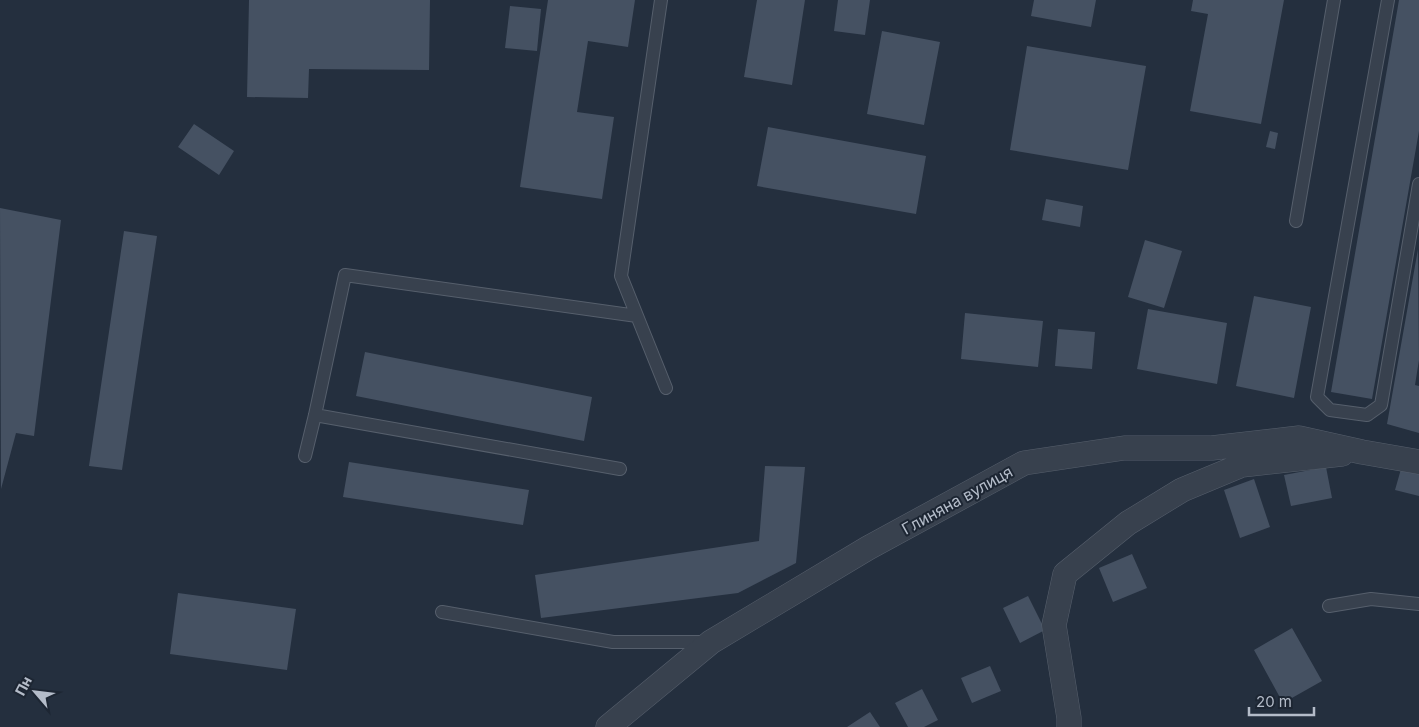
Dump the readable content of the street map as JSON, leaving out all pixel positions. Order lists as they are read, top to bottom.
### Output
{
  "streets": {
    "street": ["Глиняна вулиця"]
  },
  "scale_bar": "20 m",
  "north": "top left"
}
